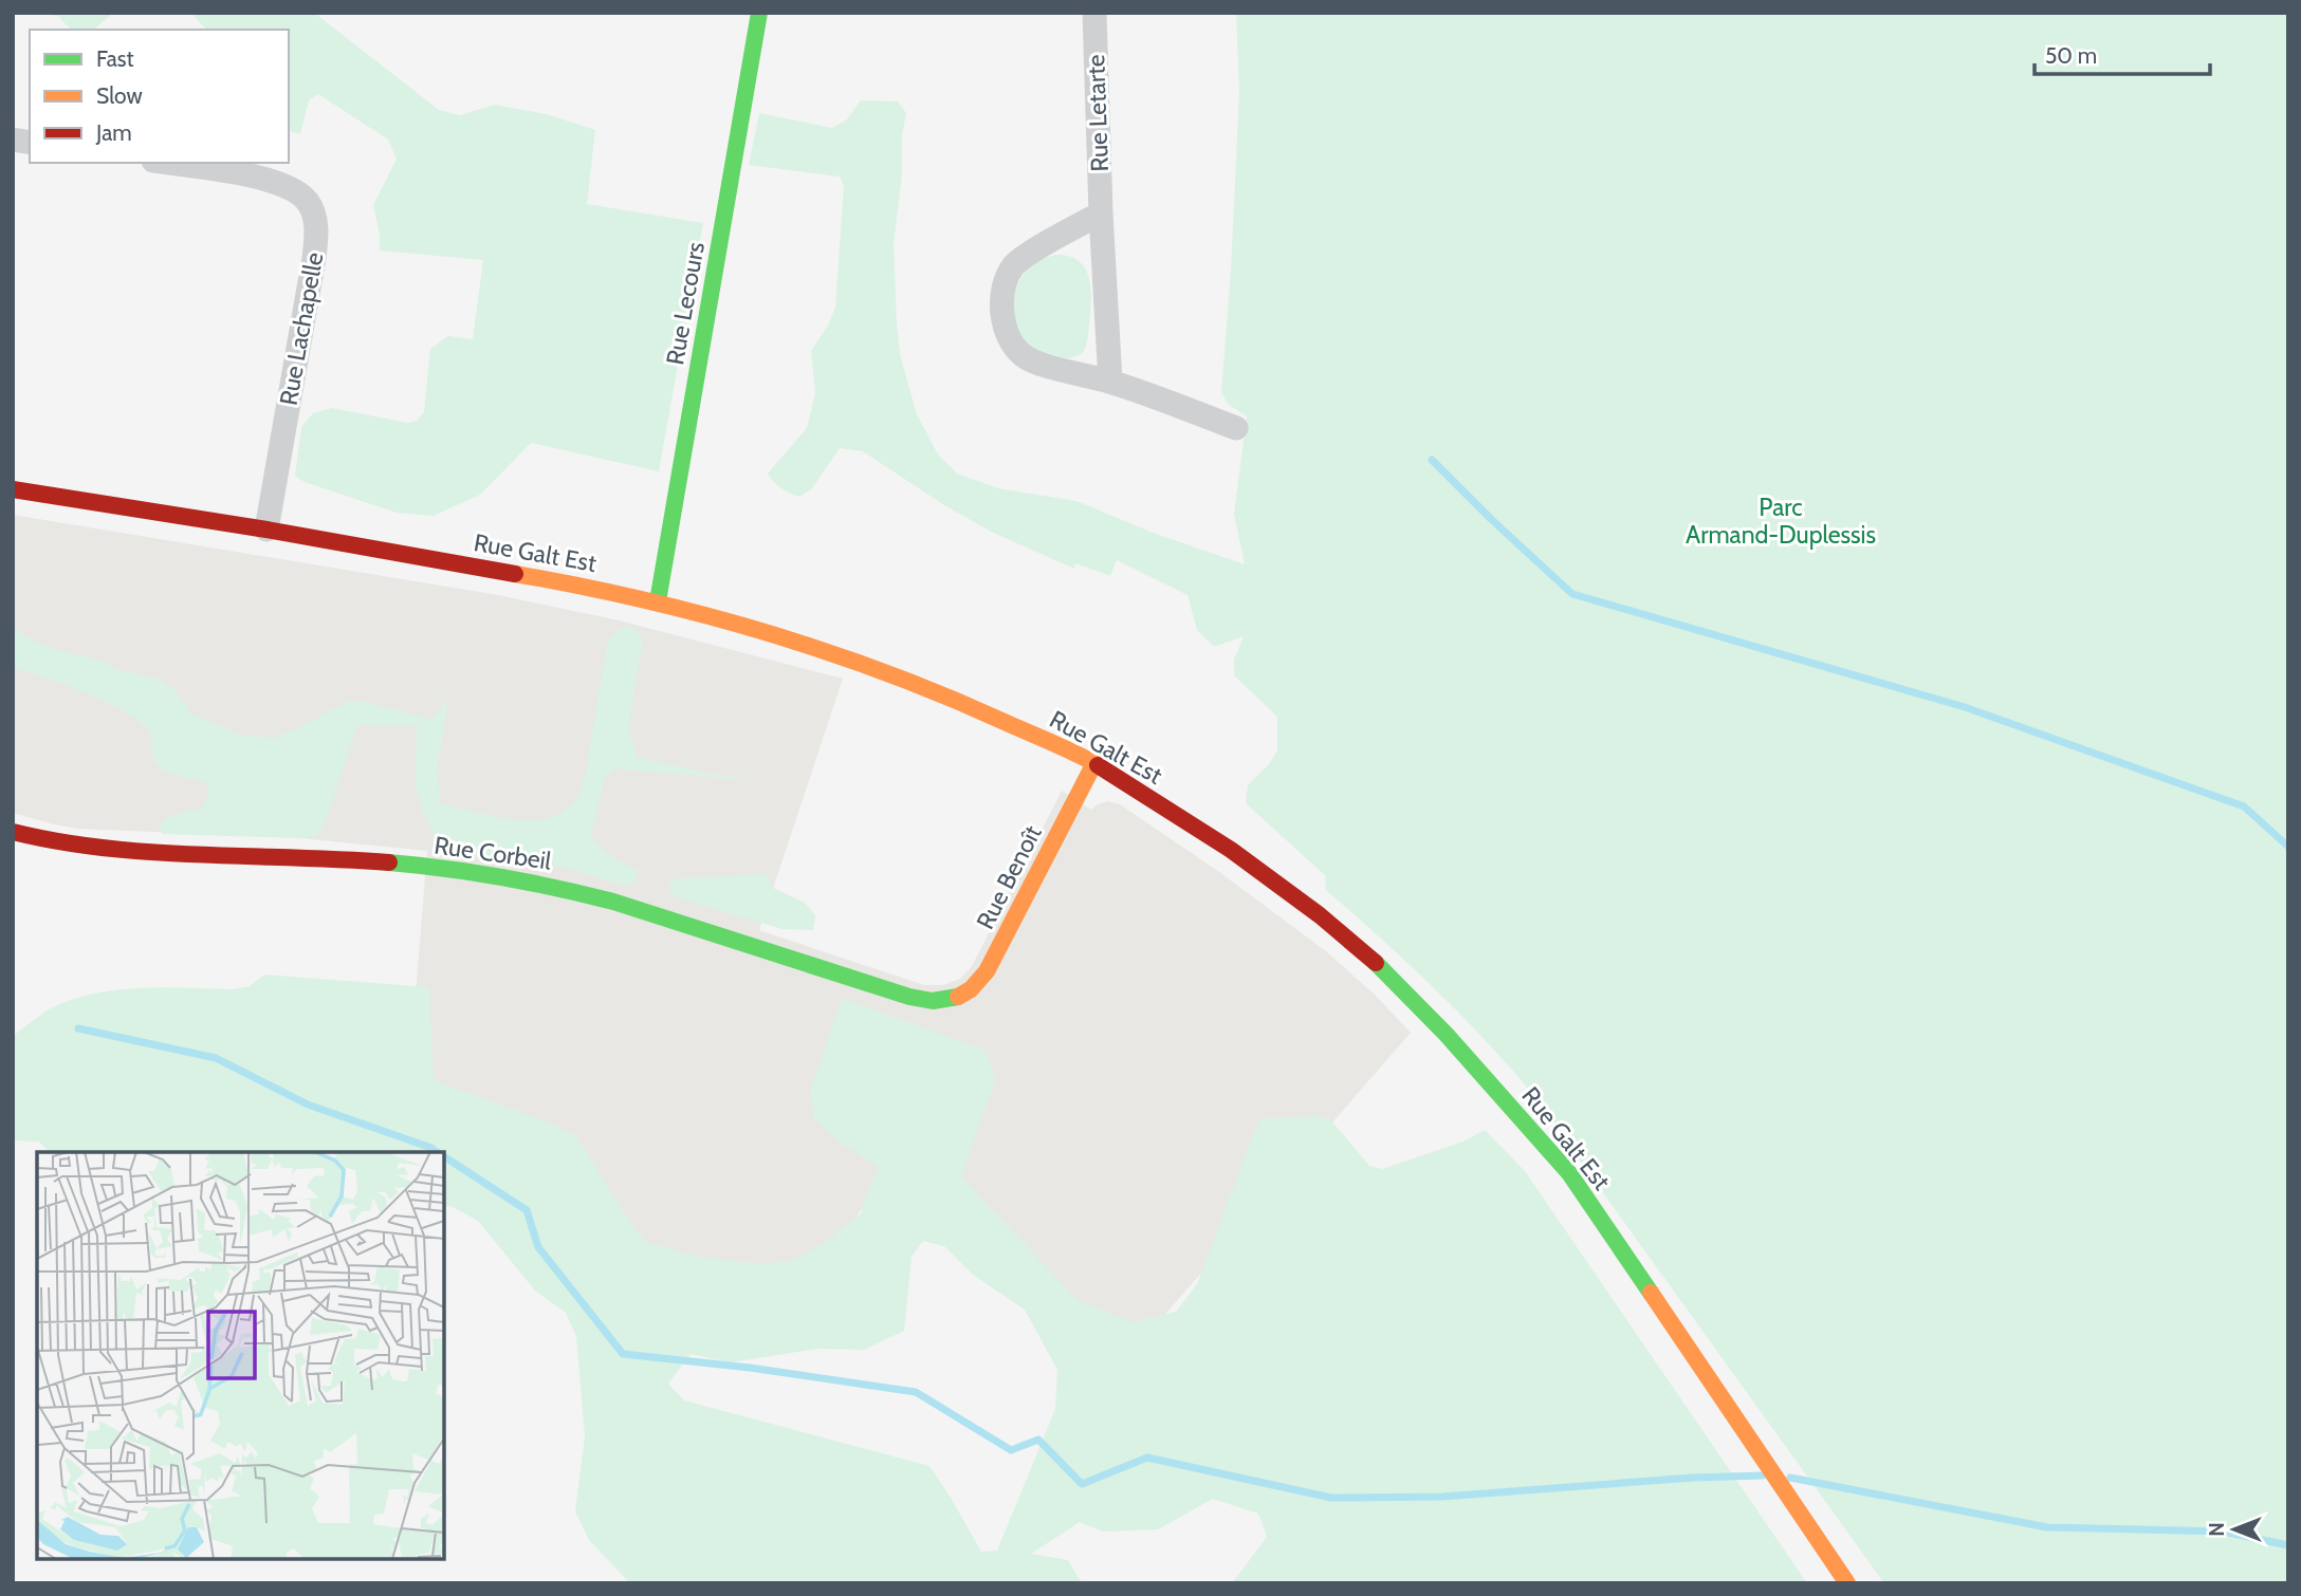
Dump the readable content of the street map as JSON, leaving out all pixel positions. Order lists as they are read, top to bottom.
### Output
{
  "streets": {
    "street": [
      "Rue Letarte",
      "Rue Lecours",
      "Rue Lachapelle",
      "Rue Galt Est",
      "Rue Corbeil",
      "Rue Benoît"
    ]
  },
  "crossings": [
    ["Rue Lecours", "Rue Galt Est"],
    ["Rue Lachapelle", "Rue Galt Est"],
    ["Rue Galt Est", "Rue Benoît"],
    ["Rue Corbeil", "Rue Benoît"]
  ],
  "parks": ["Parc Armand-Duplessis"],
  "legend": ["Fast", "Slow", "Jam"],
  "scale_bar": "50 m",
  "north": "left"
}
